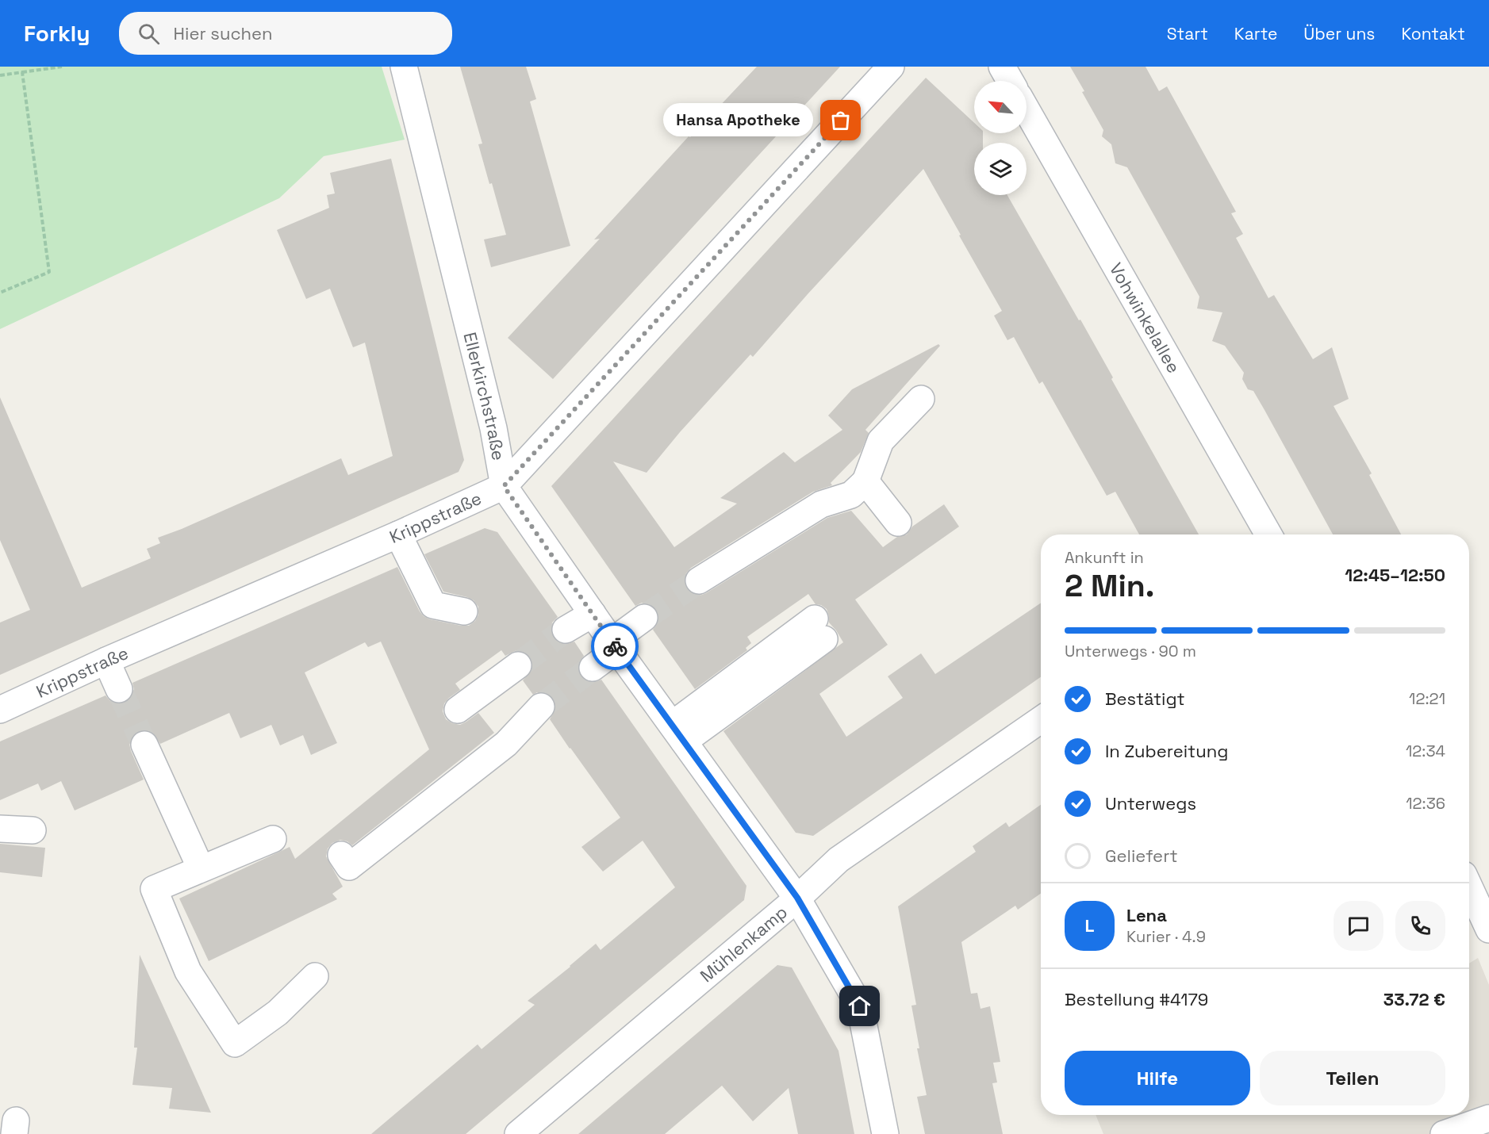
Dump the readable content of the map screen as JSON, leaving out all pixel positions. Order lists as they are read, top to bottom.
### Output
{
  "streets": {
    "street": [
      "Vohwinkelallee",
      "Ellerkirchstraße",
      "Krippstraße",
      "Mühlenkamp"
    ]
  },
  "crossings": [
    ["Ellerkirchstraße", "Krippstraße"],
    ["Ellerkirchstraße", "Mühlenkamp"]
  ],
  "places": ["Hansa Apotheke"],
  "north": "top left",
  "page": {
    "header": "Forkly",
    "search": "Hier suchen",
    "nav": [
      "Start",
      "Karte",
      "Über uns",
      "Kontakt"
    ],
    "bubble": "Hansa Apotheke",
    "heading": ["2 Min.", "Ankunft in", "12:45–12:50"],
    "panel": [
      "Lena",
      "Kurier · 4.9",
      "Bestellung #4179",
      "33.72 €"
    ],
    "bar": "Unterwegs · 90 m",
    "list": [
      ["Bestätigt", "12:21"],
      ["In Zubereitung", "12:34"],
      ["Unterwegs", "12:36"],
      "Geliefert"
    ],
    "round": "L",
    "buttons": ["Hilfe", "Teilen"]
  }
}
